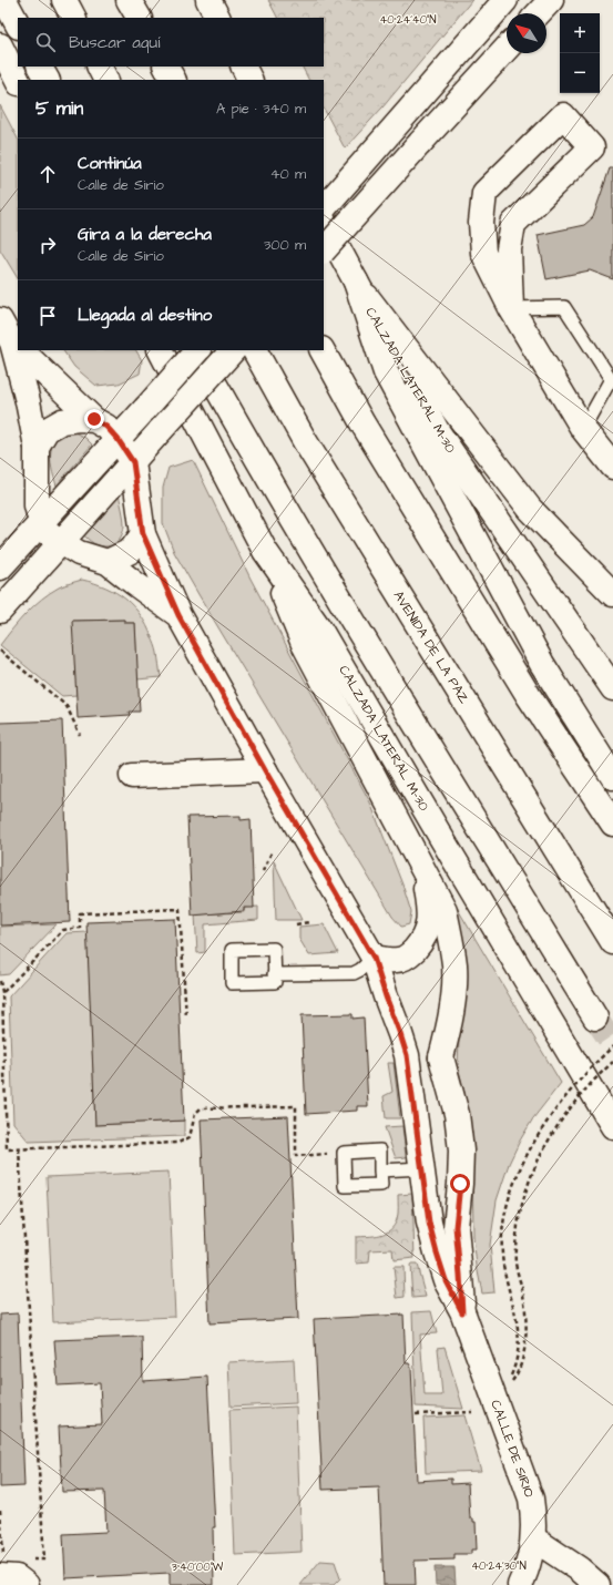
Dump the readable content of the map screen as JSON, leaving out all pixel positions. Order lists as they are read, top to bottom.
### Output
{
  "streets": {
    "main road": ["CALZADA LATERAL M-30", "AVENIDA DE LA PAZ", "CALLE DE SIRIO"]
  },
  "north": "top left",
  "page": {
    "map_buttons": ["+", "−"],
    "search": "Buscar aquí",
    "heading": ["5 min", "A pie · 340 m"],
    "list": [
      ["Continúa", "Calle de Sirio", "40 m"],
      ["Gira a la derecha", "Calle de Sirio", "300 m"],
      "Llegada al destino"
    ]
  },
  "coordinates": ["40°24'40\"N", "40°24'30\"N", "3°40'00\"W"]
}
